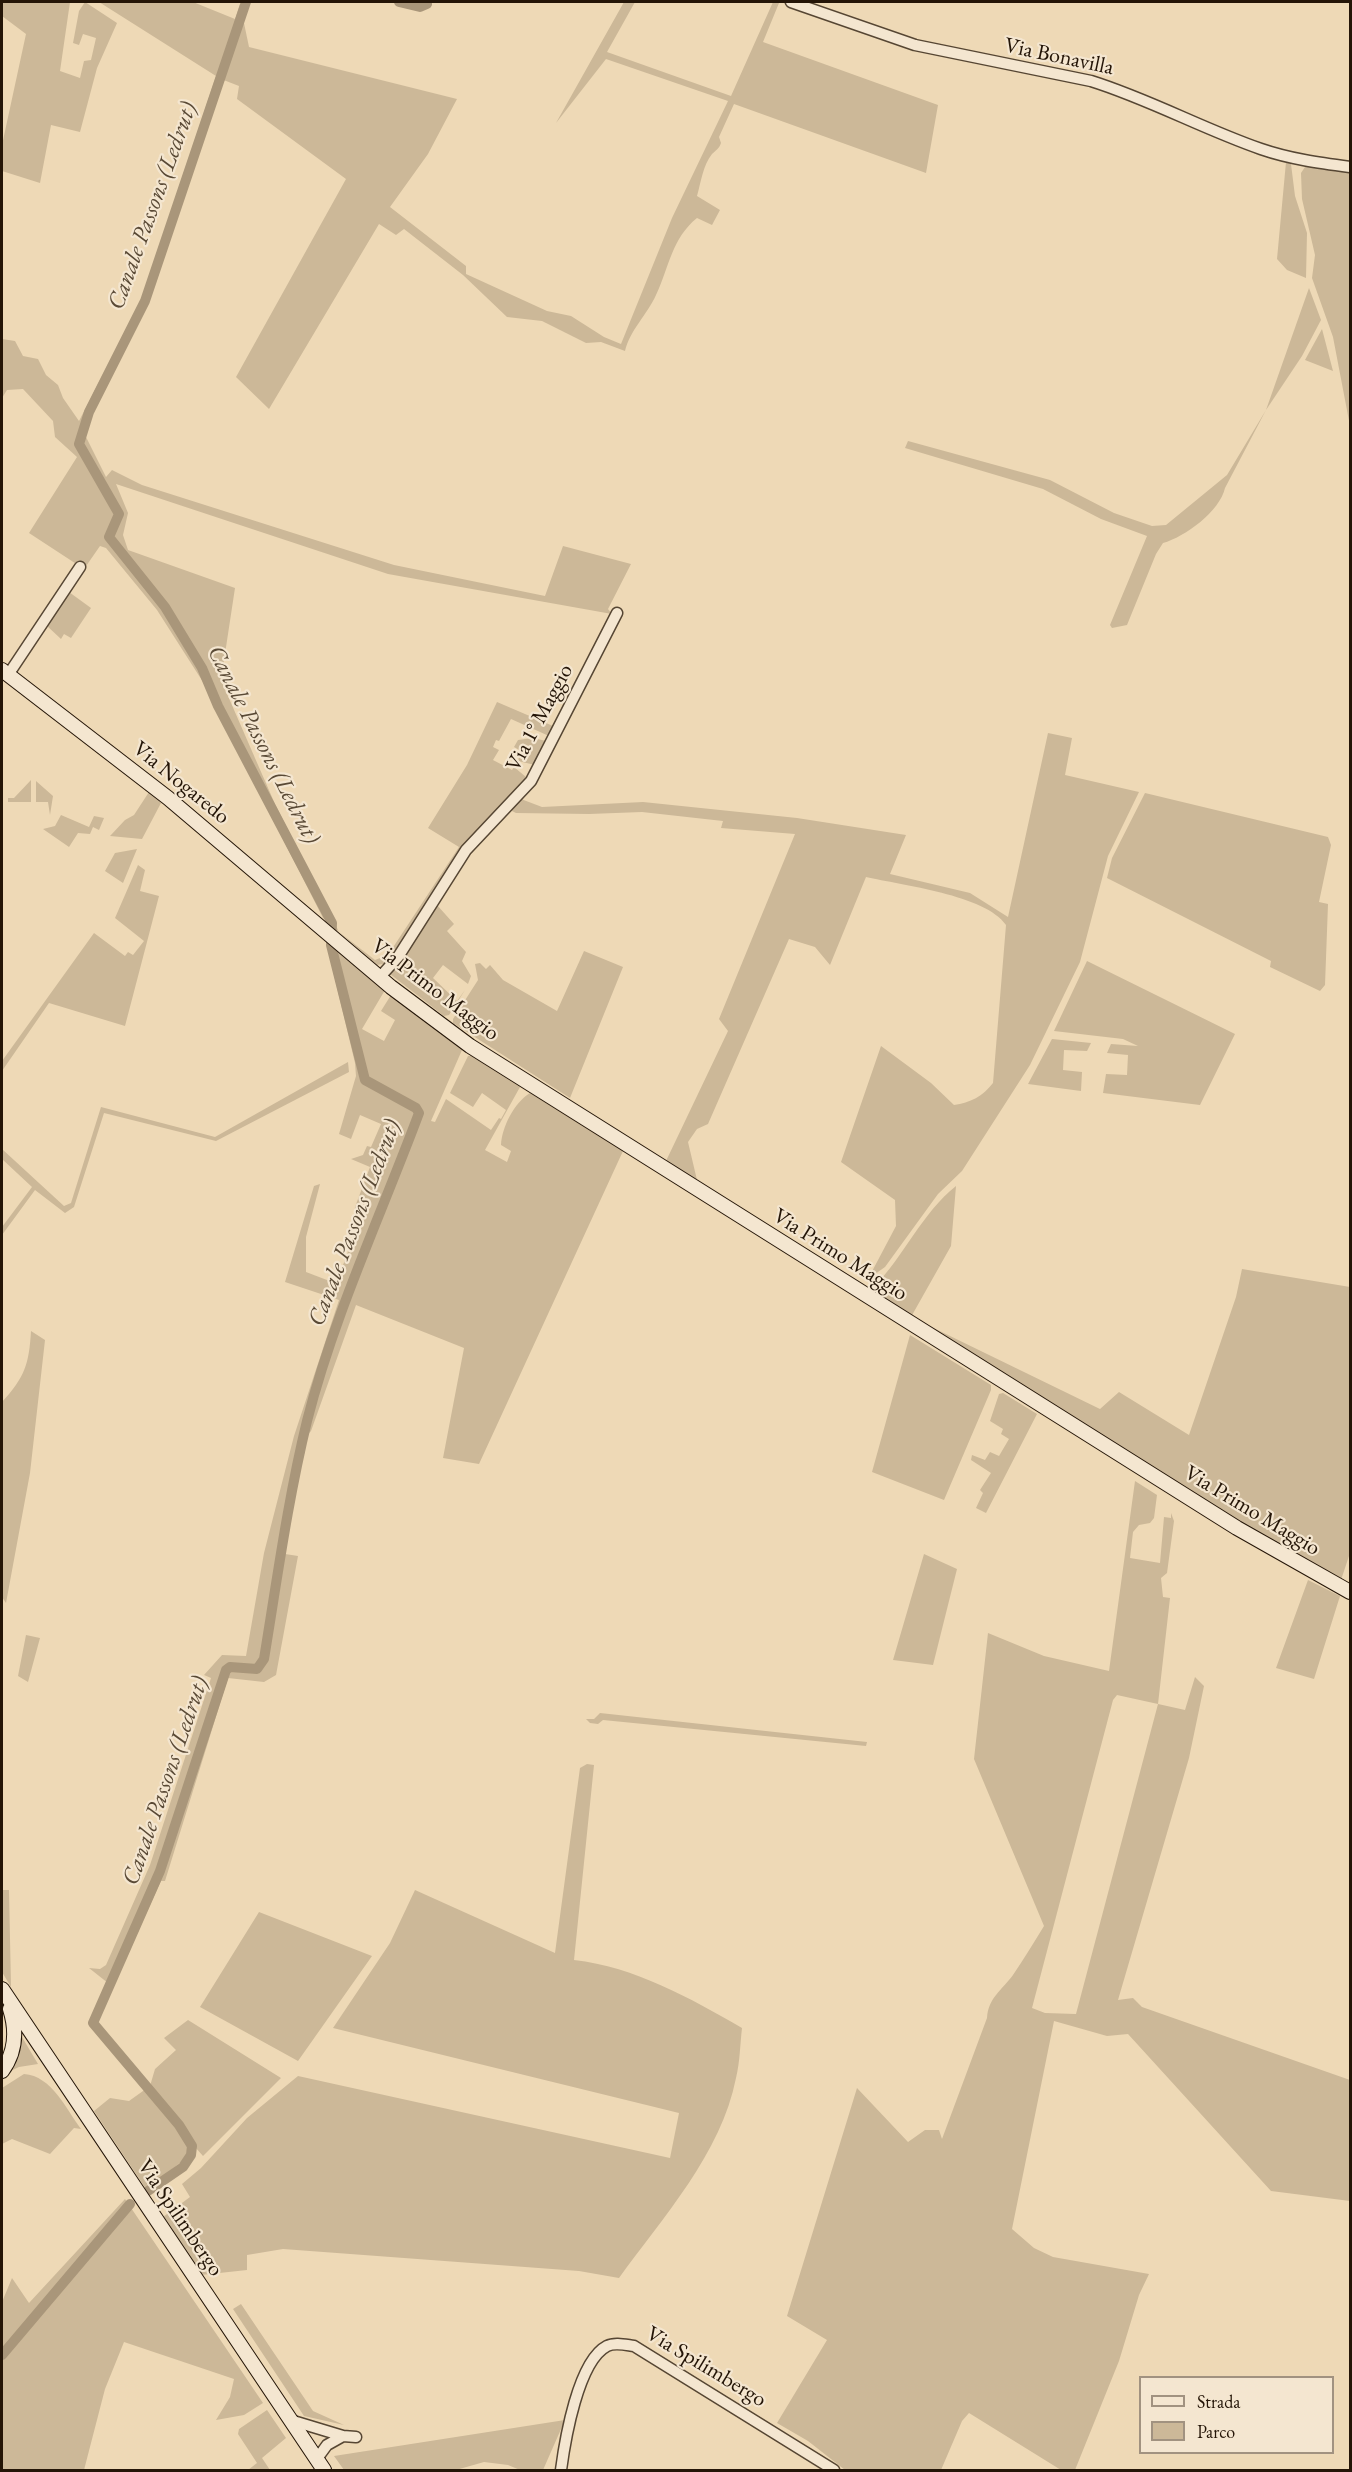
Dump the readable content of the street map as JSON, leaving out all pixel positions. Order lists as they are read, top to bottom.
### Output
{
  "streets": {
    "street": [
      "Via Bonavilla",
      "Via 1° Maggio",
      "Via Nogaredo",
      "Via Primo Maggio",
      "Via Spilimbergo"
    ]
  },
  "crossings": [
    ["Via 1° Maggio", "Via Primo Maggio"],
    ["Via Nogaredo", "Via Primo Maggio"]
  ],
  "water": ["Canale Passons (Ledrut)"],
  "legend": ["Strada", "Parco"]
}
